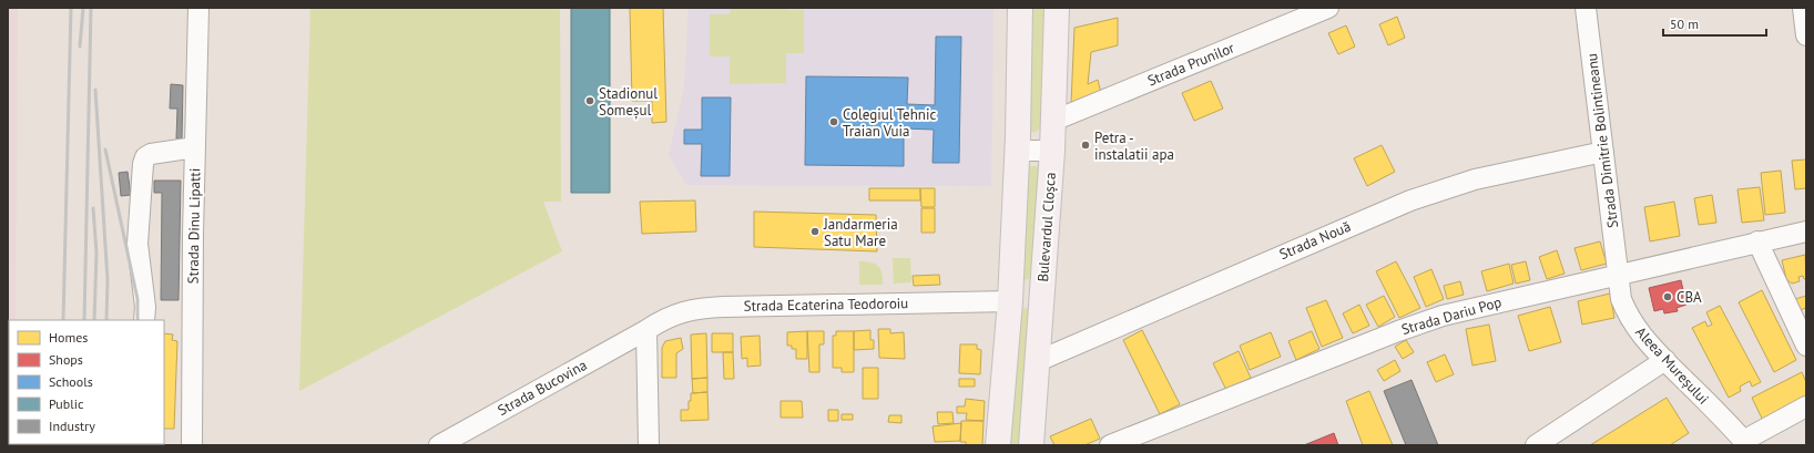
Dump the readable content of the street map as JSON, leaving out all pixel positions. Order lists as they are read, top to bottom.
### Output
{
  "streets": {
    "main road": ["Bulevardul Cloșca"],
    "street": [
      "Strada Prunilor",
      "Strada Dimitrie Bolintineanu",
      "Strada Dinu Lipatti",
      "Strada Nouă",
      "Strada Ecaterina Teodoroiu",
      "Strada Dariu Pop",
      "Aleea Mureșului",
      "Strada Bucovina"
    ]
  },
  "crossings": [
    ["Strada Prunilor", "Bulevardul Cloșca"],
    ["Strada Dimitrie Bolintineanu", "Strada Nouă"],
    ["Strada Dimitrie Bolintineanu", "Strada Dariu Pop"],
    ["Strada Dimitrie Bolintineanu", "Aleea Mureșului"],
    ["Bulevardul Cloșca", "Strada Nouă"],
    ["Strada Ecaterina Teodoroiu", "Strada Bucovina"],
    ["Strada Dariu Pop", "Aleea Mureșului"]
  ],
  "places": [
    "Stadionul Someșul",
    "Colegiul Tehnic Traian Vuia",
    "Petra - instalatii apa",
    "Jandarmeria Satu Mare",
    "CBA"
  ],
  "legend": [
    "Homes",
    "Shops",
    "Schools",
    "Public",
    "Industry"
  ],
  "scale_bar": "50 m"
}
